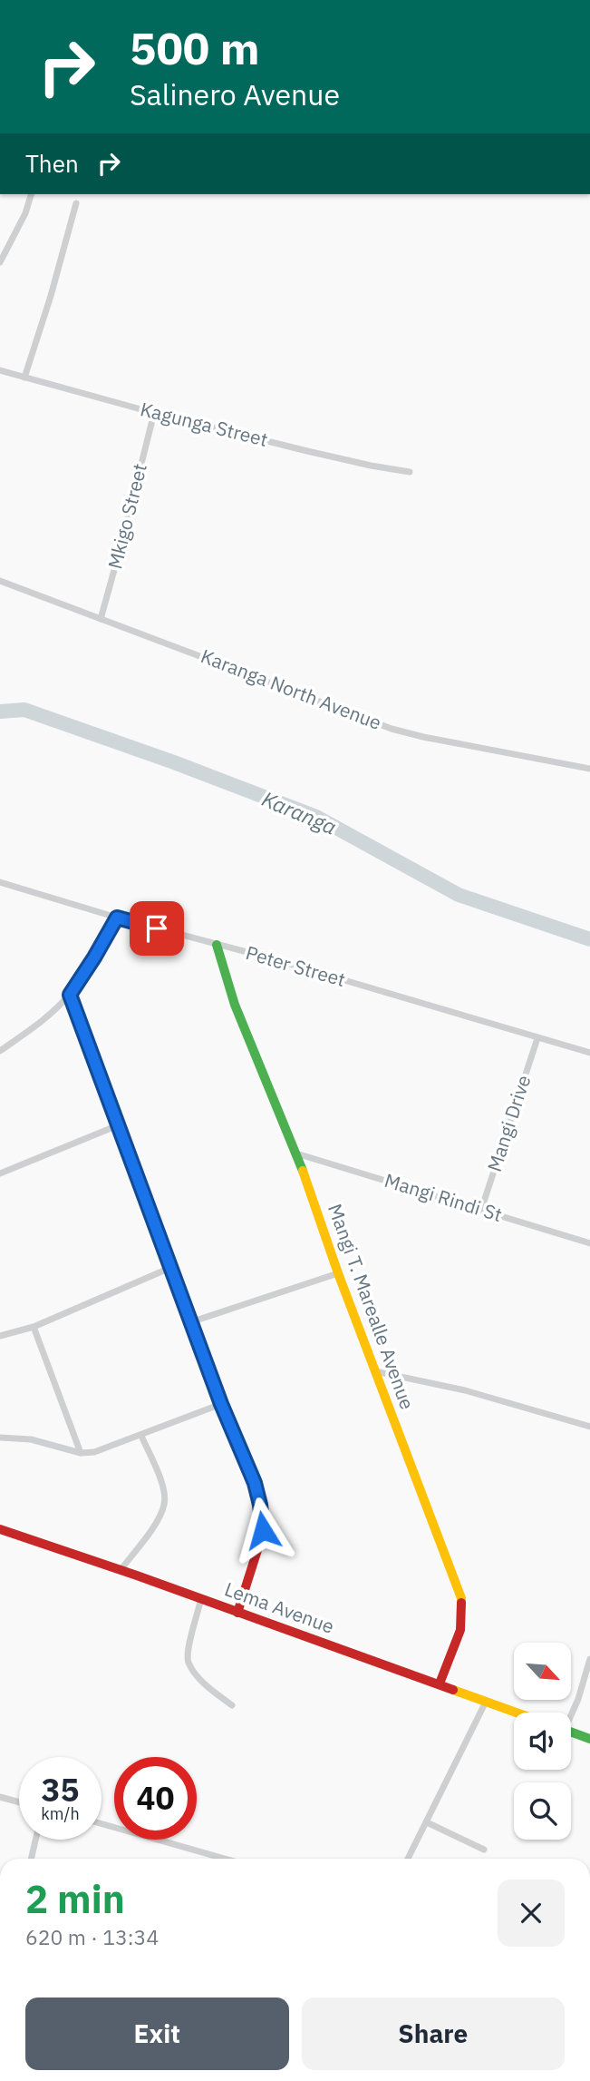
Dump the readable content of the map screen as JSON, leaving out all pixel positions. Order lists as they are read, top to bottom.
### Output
{
  "streets": {
    "street": [
      "Kagunga Street",
      "Mkigo Street",
      "Karanga North Avenue",
      "Peter Street",
      "Mangi Drive",
      "Mangi Rindi St",
      "Mangi T. Marealle Avenue",
      "Lema Avenue"
    ]
  },
  "crossings": [
    ["Kagunga Street", "Mkigo Street"],
    ["Mkigo Street", "Karanga North Avenue"],
    ["Peter Street", "Mangi Drive"],
    ["Peter Street", "Mangi T. Marealle Avenue"],
    ["Mangi Drive", "Mangi Rindi St"],
    ["Mangi Rindi St", "Mangi T. Marealle Avenue"],
    ["Mangi T. Marealle Avenue", "Lema Avenue"]
  ],
  "water": ["Karanga"],
  "north": "bottom right",
  "page": {
    "turn": ["500 m", "Salinero Avenue"],
    "then": "Then",
    "speed": "35 km/h",
    "limit": "40",
    "heading": ["2 min", "620 m · 13:34"],
    "buttons": ["Exit", "Share"]
  }
}
